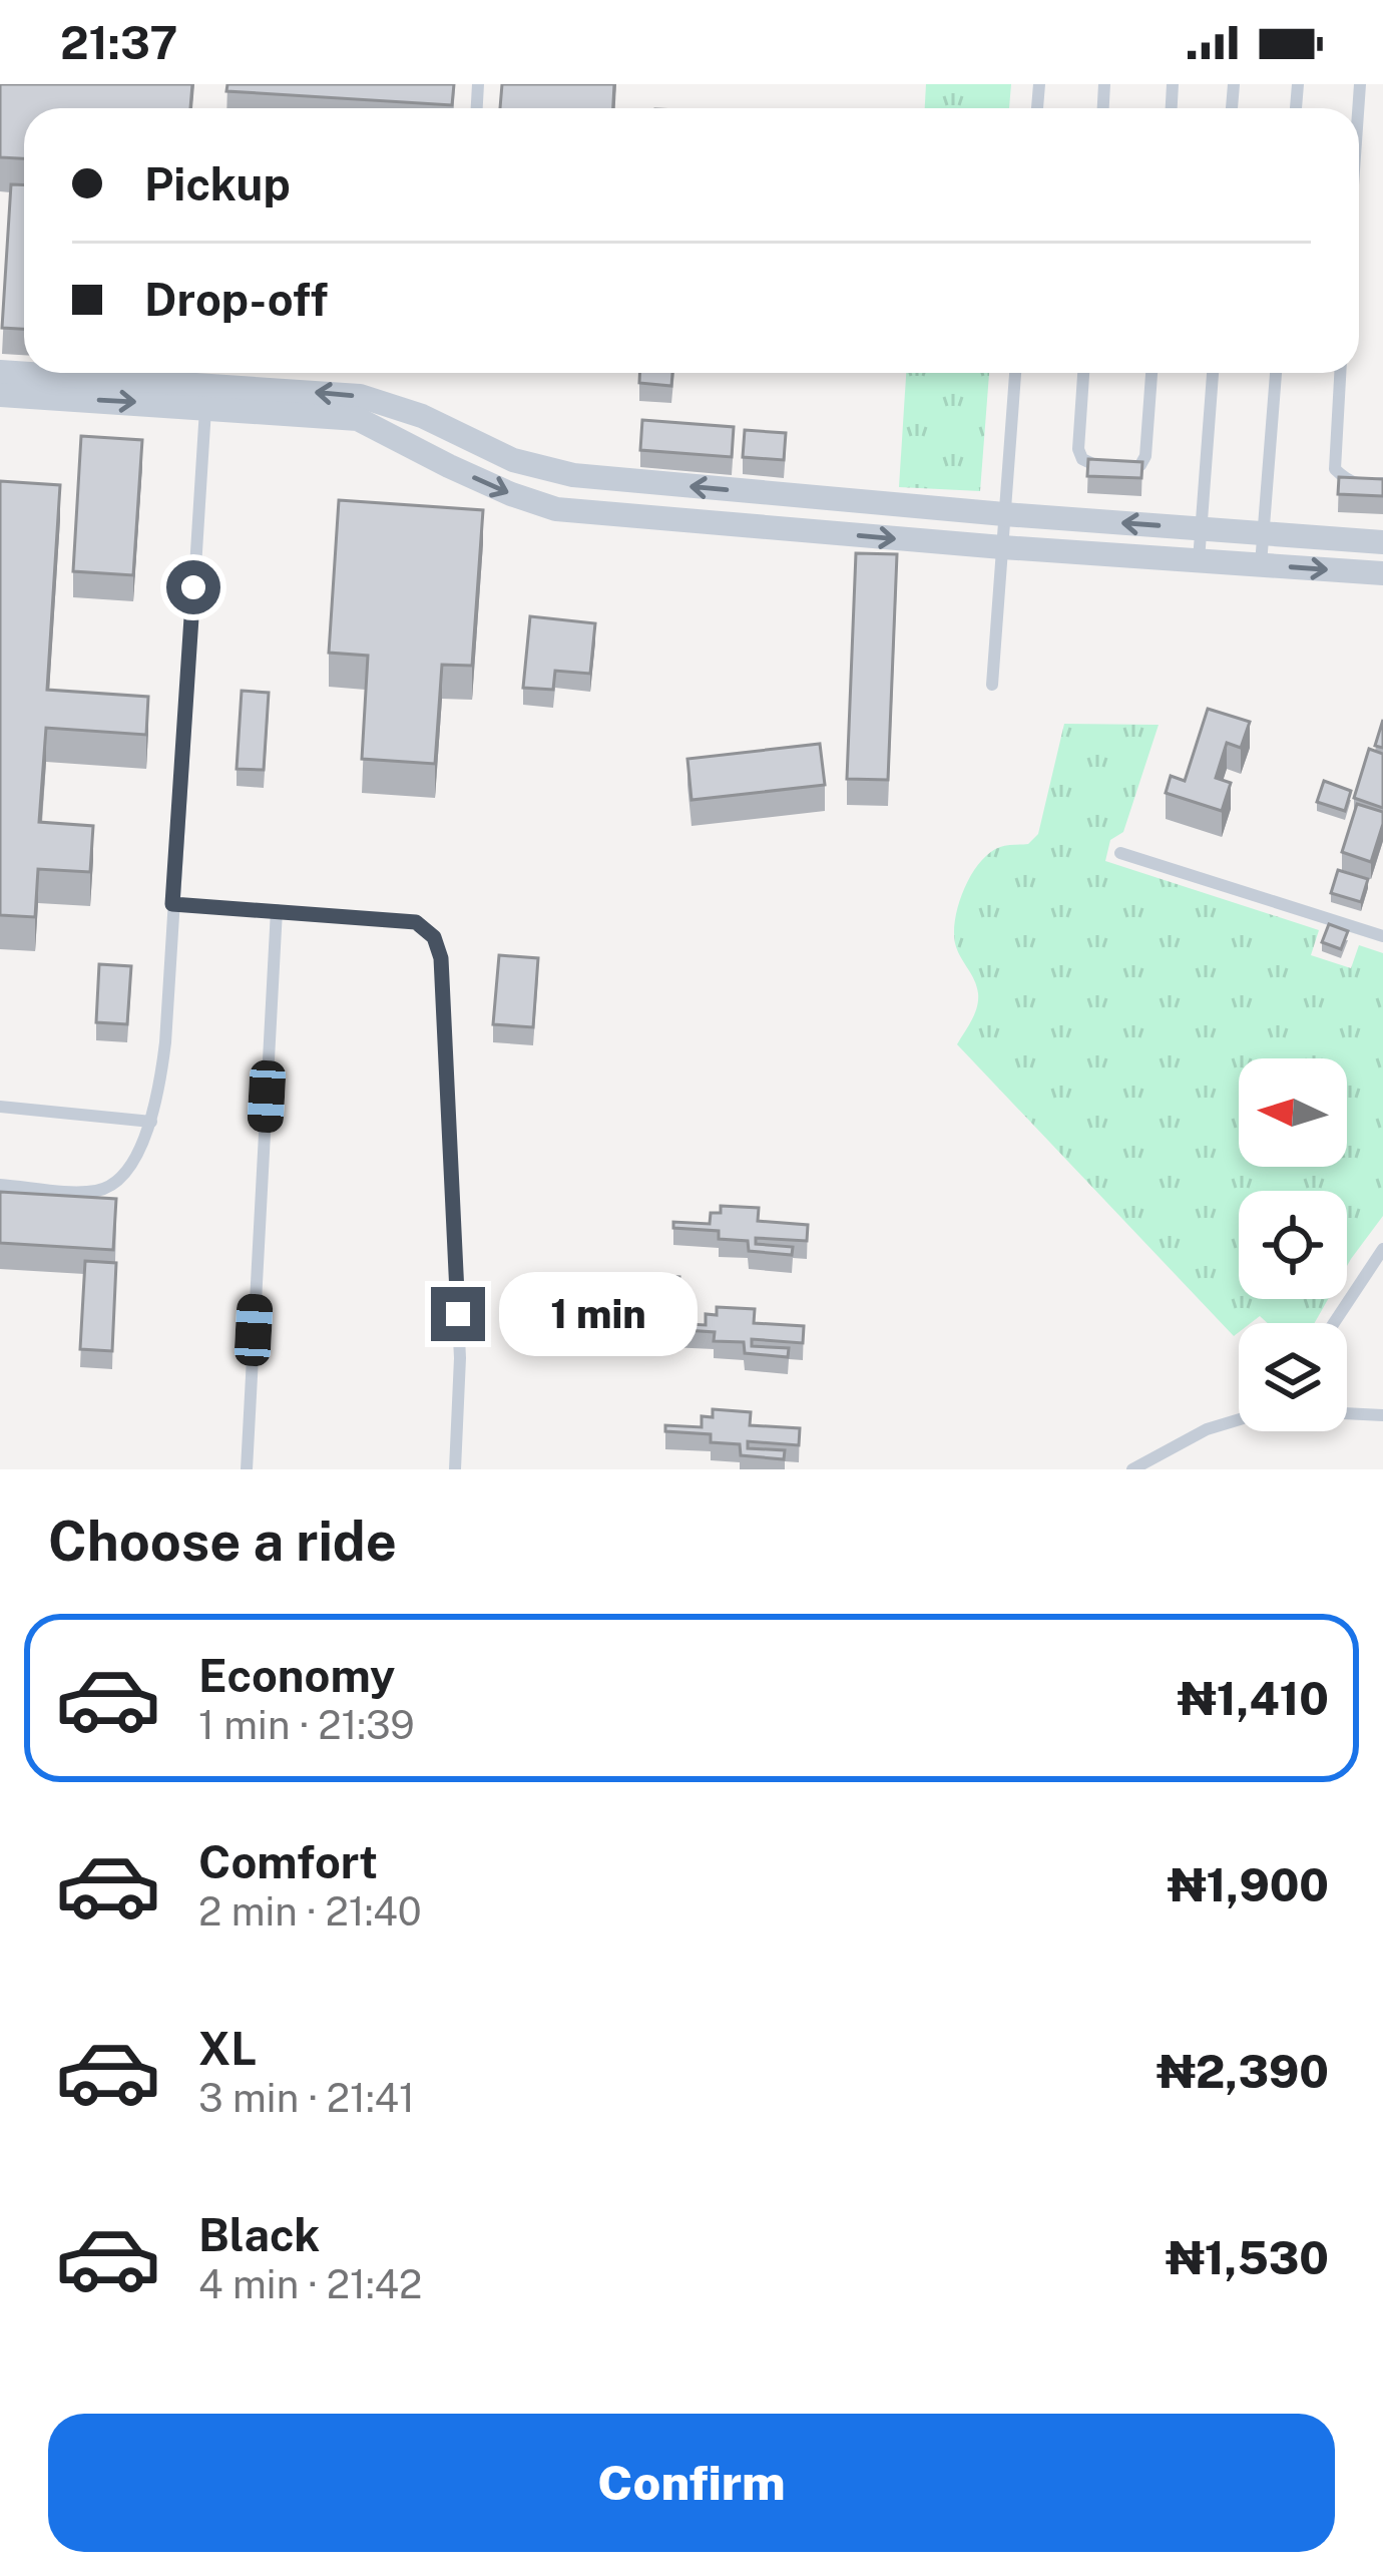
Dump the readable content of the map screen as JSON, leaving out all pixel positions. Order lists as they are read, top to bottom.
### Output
{
  "north": "left",
  "page": {
    "status": "21:37",
    "banner": ["Pickup", "Drop-off"],
    "bubble": "1 min",
    "heading": "Choose a ride",
    "list": [
      {
        "name": "Economy",
        "note": "1 min · 21:39",
        "value": "₦1,410"
      },
      {
        "name": "Comfort",
        "note": "2 min · 21:40",
        "value": "₦1,900"
      },
      {
        "name": "XL",
        "note": "3 min · 21:41",
        "value": "₦2,390"
      },
      {
        "name": "Black",
        "note": "4 min · 21:42",
        "value": "₦1,530"
      }
    ],
    "buttons": "Confirm"
  }
}
